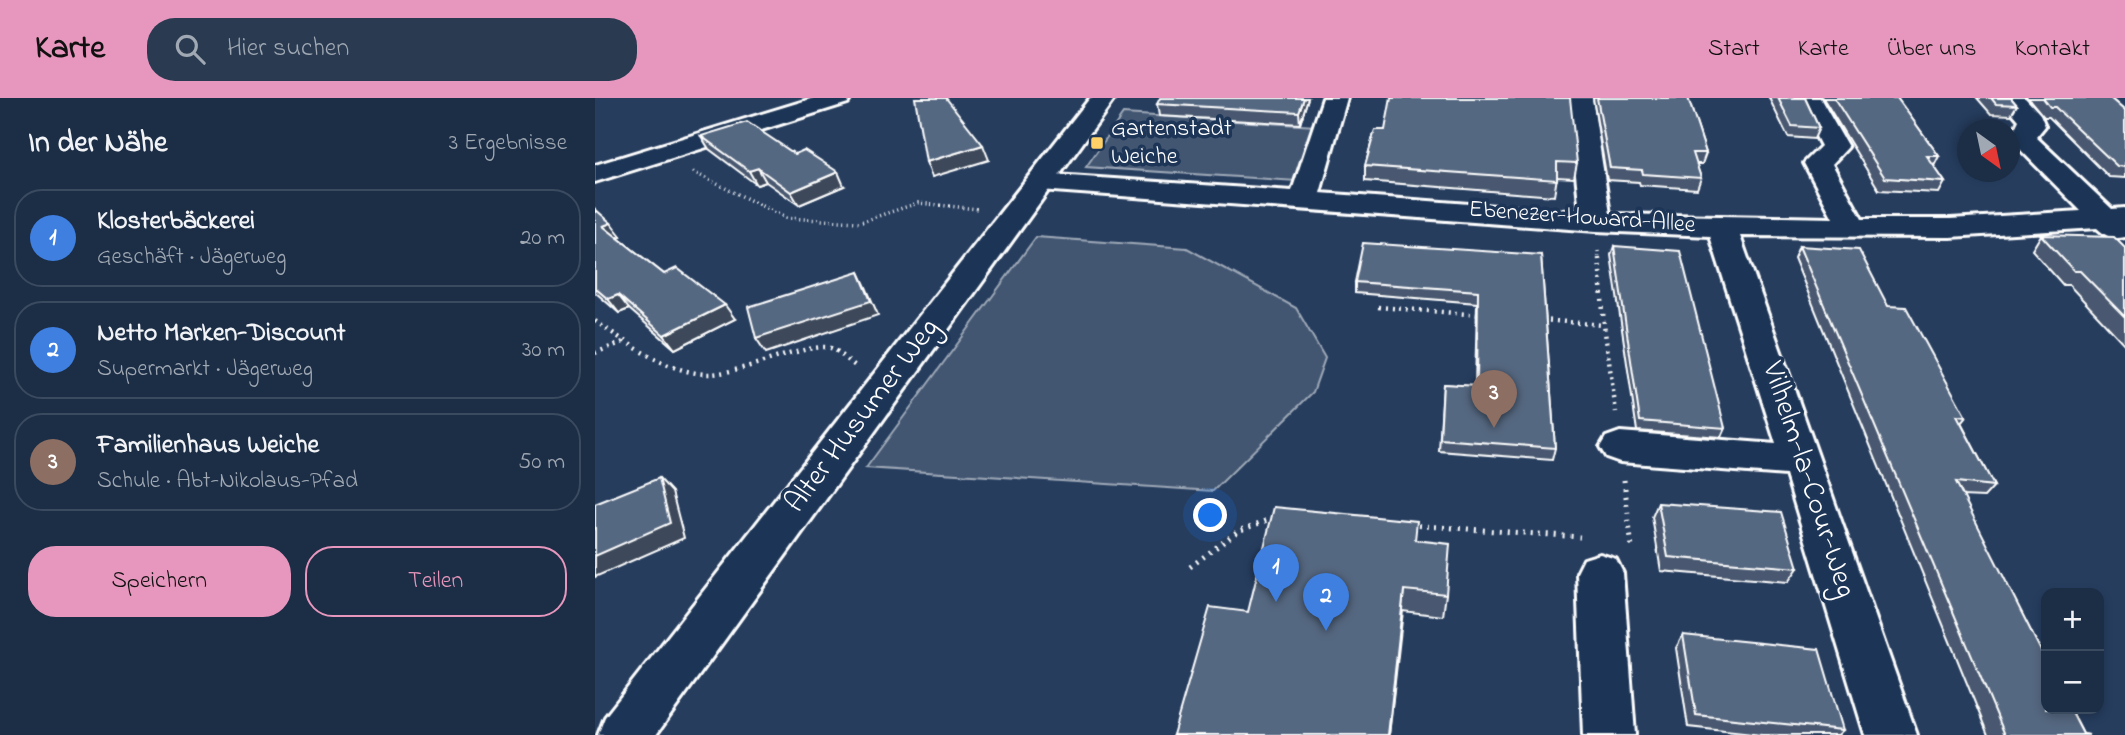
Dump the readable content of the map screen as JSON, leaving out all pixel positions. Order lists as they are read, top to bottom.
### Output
{
  "streets": {
    "street": ["Ebenezer-Howard-Allee", "Alter Husumer Weg", "Vilhelm-la-Cour-Weg"]
  },
  "crossings": [
    ["Ebenezer-Howard-Allee", "Alter Husumer Weg"],
    ["Ebenezer-Howard-Allee", "Vilhelm-la-Cour-Weg"]
  ],
  "places": {
    "transit": ["Gartenstadt Weiche"]
  },
  "north": "bottom right",
  "page": {
    "header": "Karte",
    "search": "Hier suchen",
    "nav": [
      "Start",
      "Karte",
      "Über uns",
      "Kontakt"
    ],
    "heading": ["In der Nähe", "3 Ergebnisse"],
    "list": [
      {
        "mark": "1",
        "name": "Klosterbäckerei",
        "note": "Geschäft · Jägerweg",
        "value": "20 m"
      },
      {
        "mark": "2",
        "name": "Netto Marken-Discount",
        "note": "Supermarkt · Jägerweg",
        "value": "30 m"
      },
      {
        "mark": "3",
        "name": "Familienhaus Weiche",
        "note": "Schule · Abt-Nikolaus-Pfad",
        "value": "50 m"
      }
    ],
    "pins": ["3", "1", "2"],
    "buttons": ["Speichern", "Teilen"],
    "map_buttons": ["+", "−"]
  }
}
